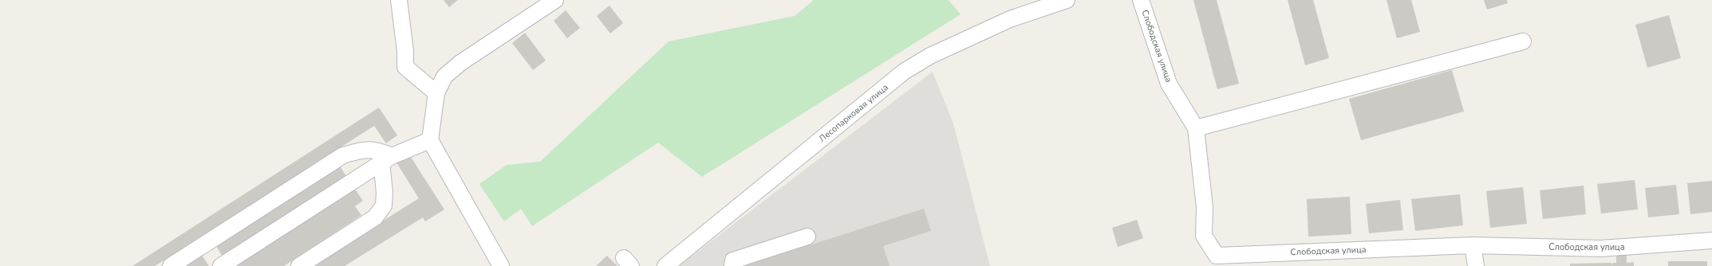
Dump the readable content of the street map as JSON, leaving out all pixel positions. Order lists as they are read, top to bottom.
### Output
{
  "streets": {
    "street": ["Слободская улица", "Лесопарковая улица"]
  }
}
